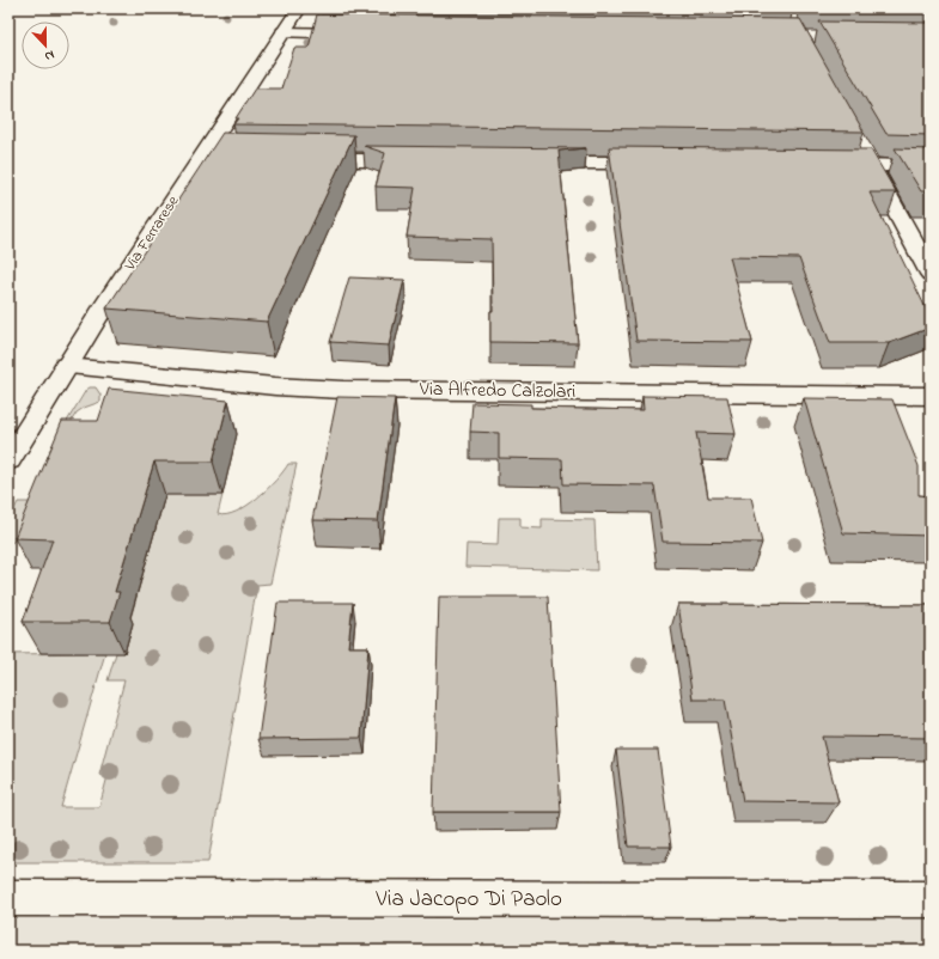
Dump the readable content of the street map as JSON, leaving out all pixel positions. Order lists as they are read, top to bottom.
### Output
{
  "streets": {
    "street": ["Via Ferrarese", "Via Alfredo Calzolari", "Via Jacopo Di Paolo"]
  },
  "crossings": [
    ["Via Ferrarese", "Via Alfredo Calzolari"]
  ],
  "north": "bottom"
}
